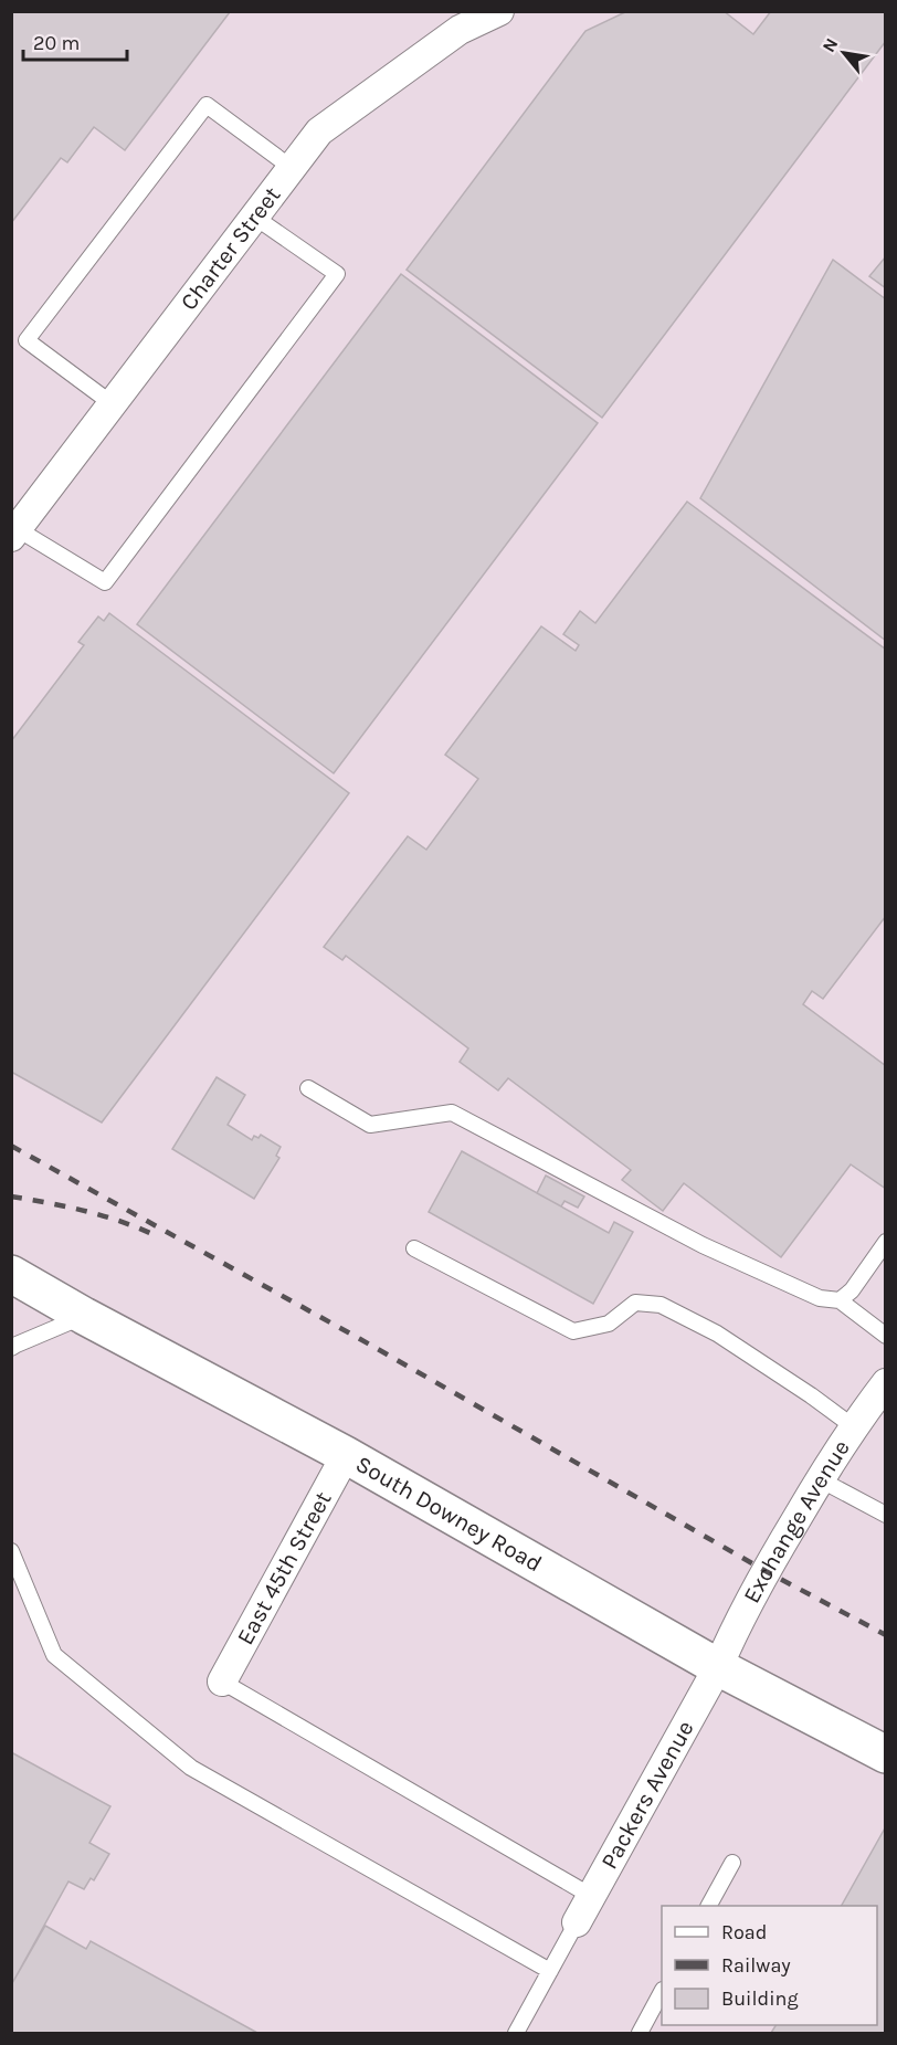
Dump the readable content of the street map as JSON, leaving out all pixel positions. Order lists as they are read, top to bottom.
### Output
{
  "streets": {
    "main road": ["South Downey Road"],
    "street": [
      "Charter Street",
      "Exchange Avenue",
      "East 45th Street",
      "Packers Avenue"
    ]
  },
  "crossings": [
    ["South Downey Road", "Exchange Avenue"],
    ["South Downey Road", "East 45th Street"],
    ["South Downey Road", "Packers Avenue"],
    ["Exchange Avenue", "Packers Avenue"]
  ],
  "legend": ["Road", "Railway", "Building"],
  "scale_bar": "20 m",
  "north": "top left"
}
